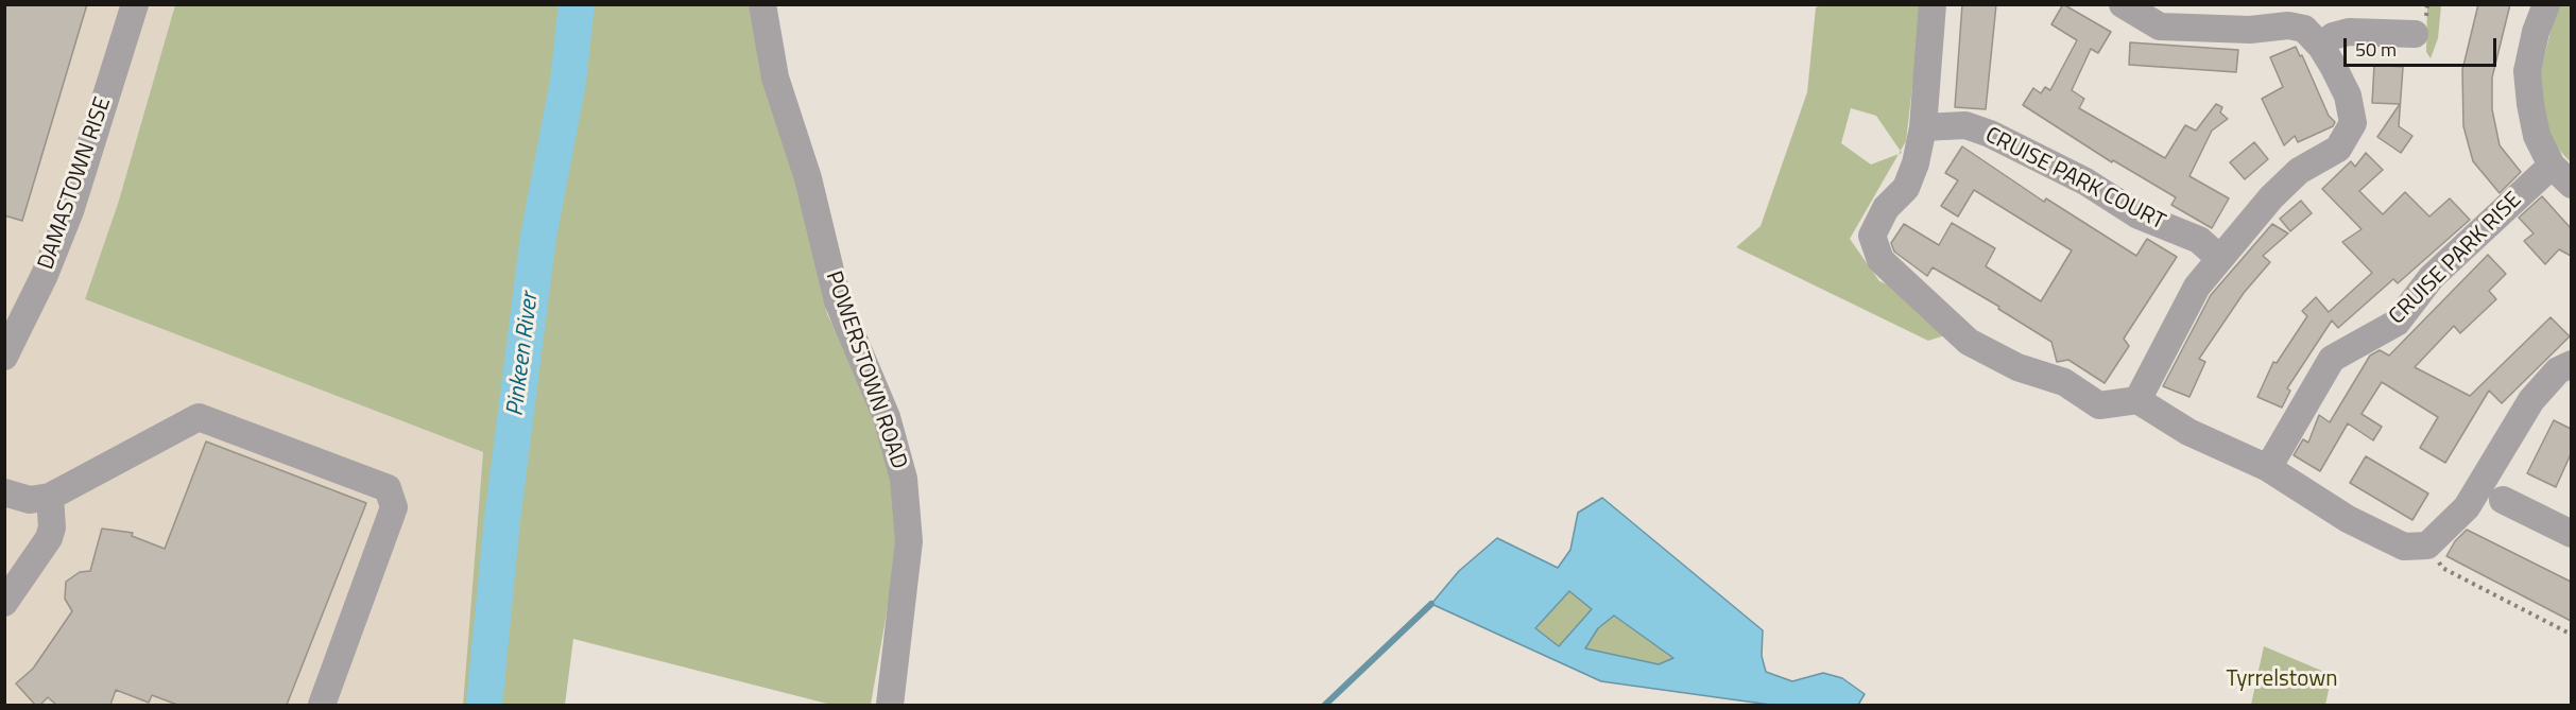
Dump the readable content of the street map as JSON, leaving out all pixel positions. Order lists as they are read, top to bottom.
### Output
{
  "streets": {
    "street": [
      "CRUISE PARK COURT",
      "DAMASTOWN RISE",
      "CRUISE PARK RISE",
      "POWERSTOWN ROAD"
    ]
  },
  "water": ["Pinkeen River"],
  "parks": ["Tyrrelstown"],
  "scale_bar": "50 m"
}
